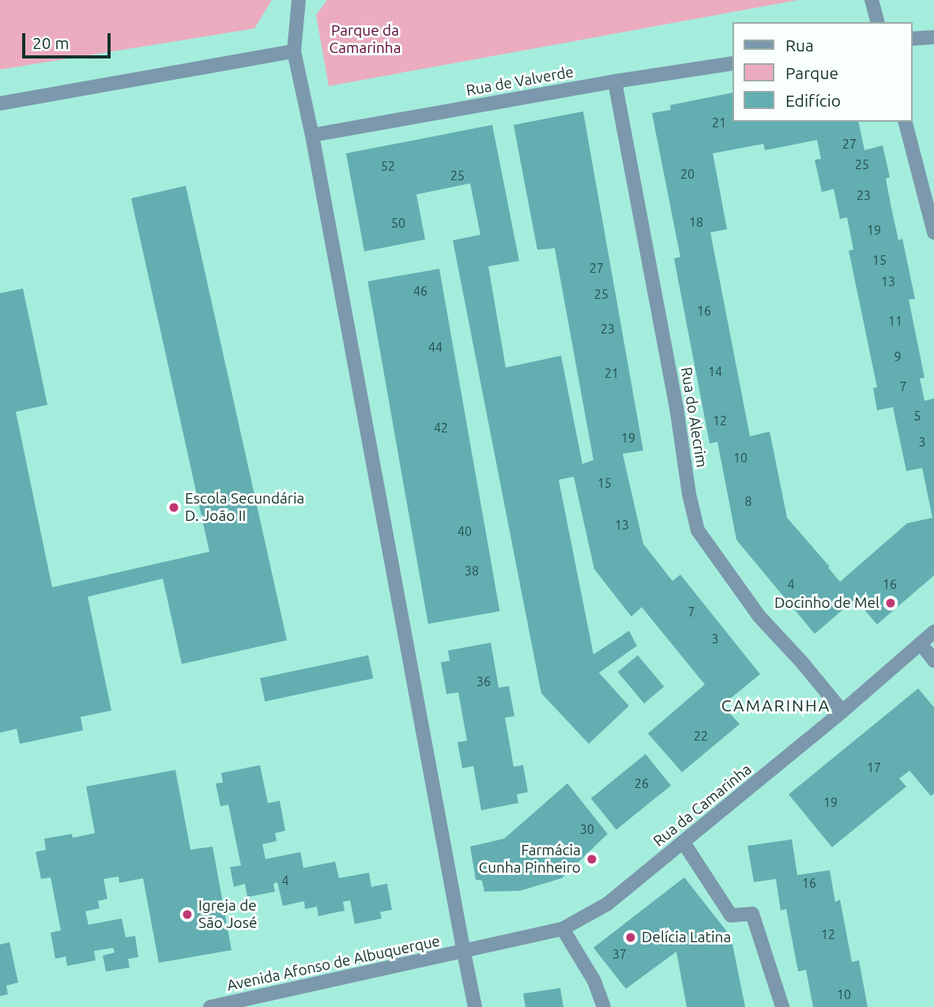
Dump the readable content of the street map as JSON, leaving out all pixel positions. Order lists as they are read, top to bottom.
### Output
{
  "streets": {
    "street": [
      "Rua de Valverde",
      "Rua do Alecrim",
      "Rua da Camarinha",
      "Avenida Afonso de Albuquerque"
    ]
  },
  "crossings": [
    ["Rua de Valverde", "Rua do Alecrim"],
    ["Rua do Alecrim", "Rua da Camarinha"],
    ["Rua da Camarinha", "Avenida Afonso de Albuquerque"]
  ],
  "districts": ["CAMARINHA"],
  "parks": ["Parque da Camarinha"],
  "places": [
    "Escola Secundária D. João II",
    "Docinho de Mel",
    "Farmácia Cunha Pinheiro",
    "Igreja de São José",
    "Delícia Latina"
  ],
  "house_numbers": [
    "21",
    "27",
    "25",
    "52",
    "20",
    "25",
    "23",
    "18",
    "50",
    "19",
    "15",
    "27",
    "13",
    "46",
    "25",
    "16",
    "11",
    "23",
    "44",
    "9",
    "14",
    "21",
    "7",
    "5",
    "12",
    "42",
    "19",
    "3",
    "10",
    "15",
    "8",
    "13",
    "40",
    "38",
    "4",
    "16",
    "7",
    "3",
    "36",
    "22",
    "17",
    "26",
    "19",
    "30",
    "4",
    "16",
    "12",
    "37",
    "10"
  ],
  "legend": ["Rua", "Parque", "Edifício"],
  "scale_bar": "20 m"
}
